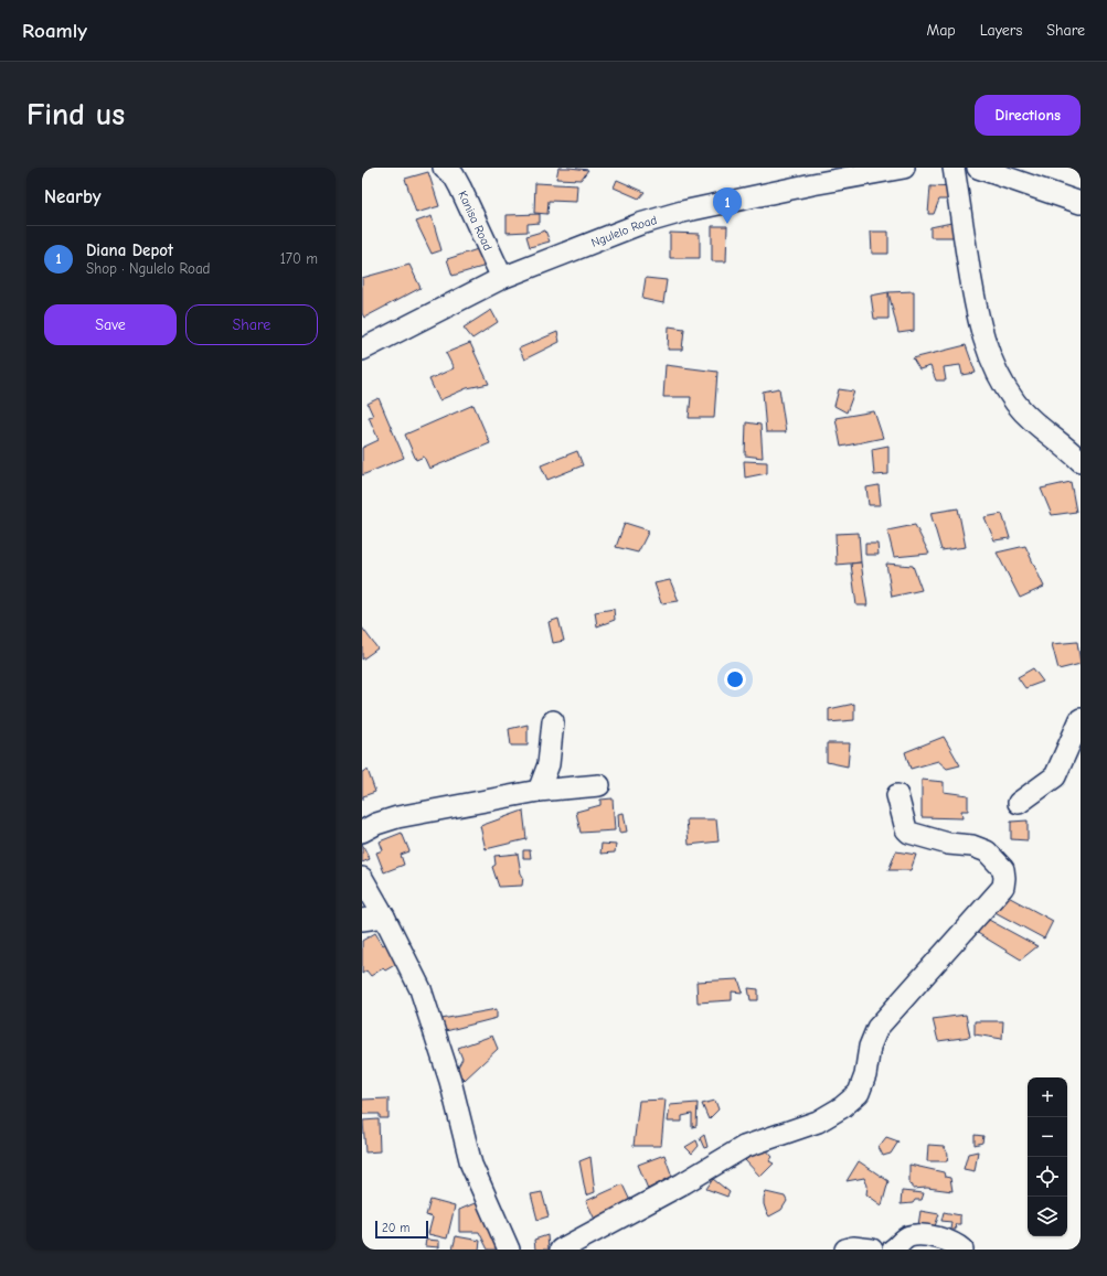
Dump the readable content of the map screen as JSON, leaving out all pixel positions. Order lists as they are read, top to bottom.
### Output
{
  "streets": {
    "street": ["Kanisa Road", "Ngulelo Road"]
  },
  "crossings": [
    ["Kanisa Road", "Ngulelo Road"]
  ],
  "scale_bar": "20 m",
  "page": {
    "header": "Roamly",
    "nav": ["Map", "Layers", "Share"],
    "buttons": [
      "Directions",
      ["Save", "Share"]
    ],
    "title": "Find us",
    "heading": "Nearby",
    "pins": "1",
    "list": [
      {
        "mark": "1",
        "name": "Diana Depot",
        "note": "Shop · Ngulelo Road",
        "value": "170 m"
      }
    ],
    "map_buttons": ["+", "−"],
    "scale": "20 m"
  }
}
